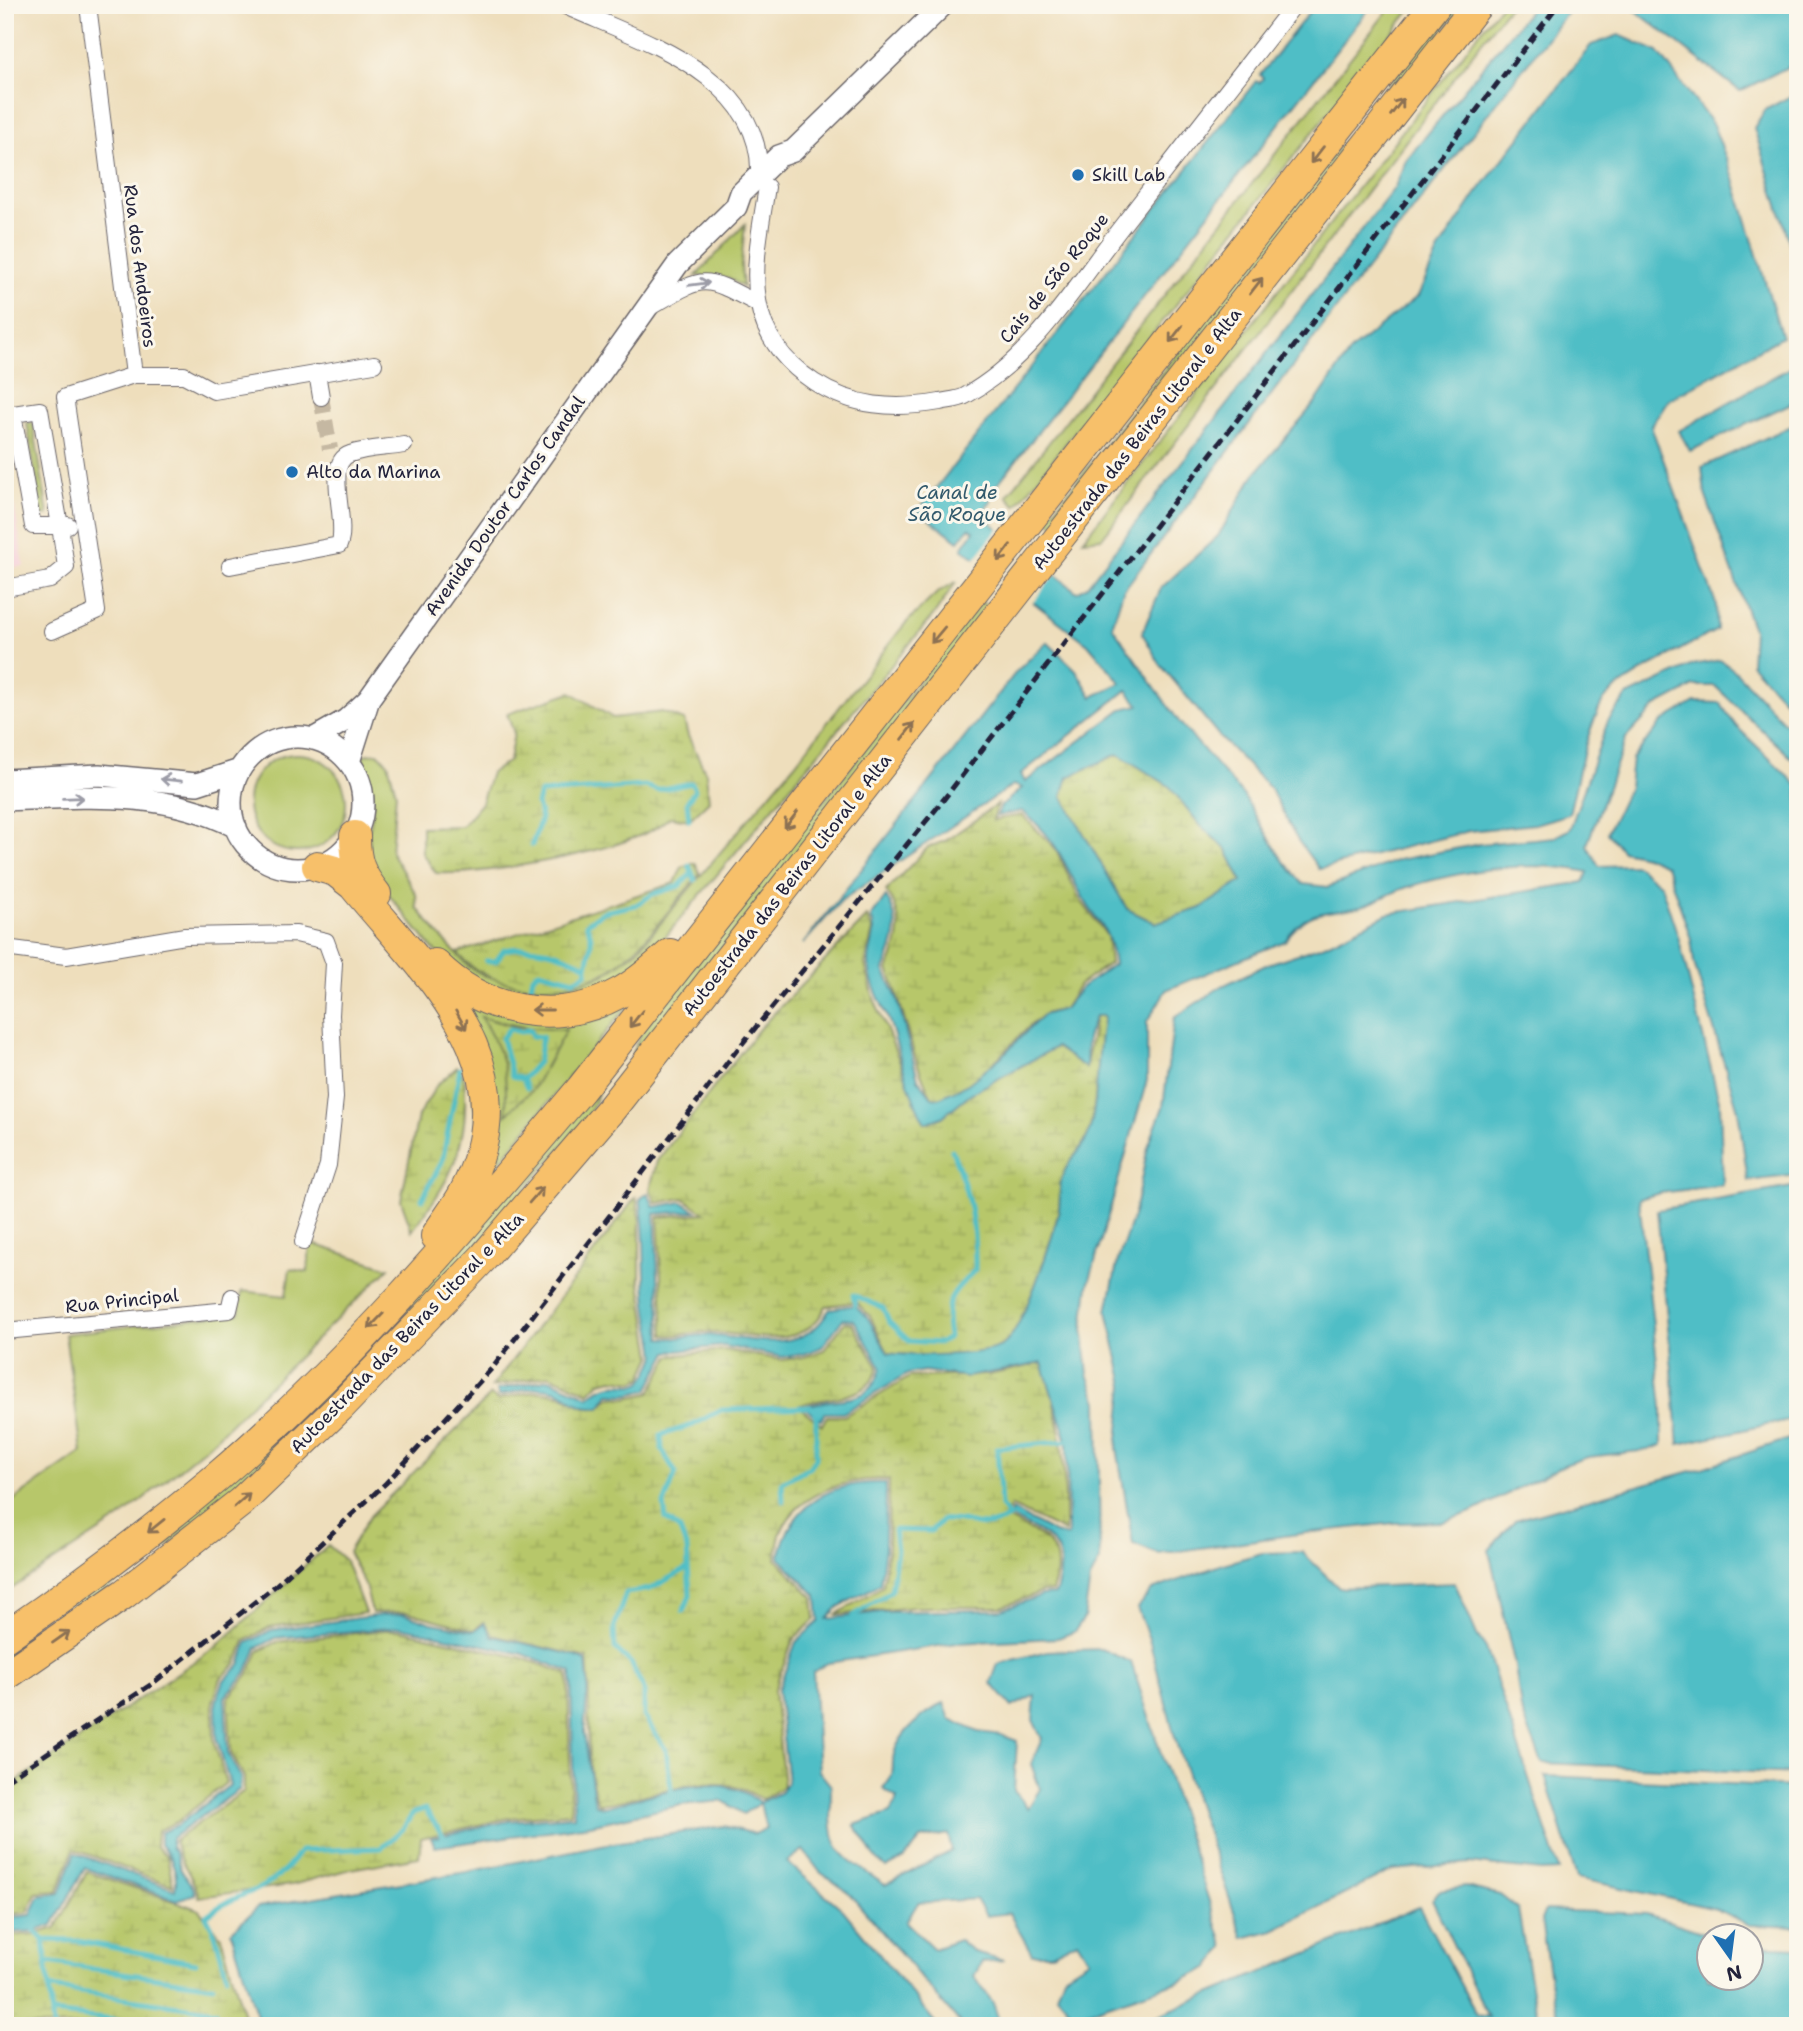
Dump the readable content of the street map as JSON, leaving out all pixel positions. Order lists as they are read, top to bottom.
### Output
{
  "streets": {
    "highway": ["Autoestrada das Beiras Litoral e Alta"],
    "street": [
      "Rua dos Andoeiros",
      "Cais de São Roque",
      "Avenida Doutor Carlos Candal",
      "Rua Principal"
    ]
  },
  "crossings": [
    ["Cais de São Roque", "Avenida Doutor Carlos Candal"]
  ],
  "water": ["Canal de São Roque"],
  "places": ["Skill Lab", "Alto da Marina"],
  "north": "bottom"
}
